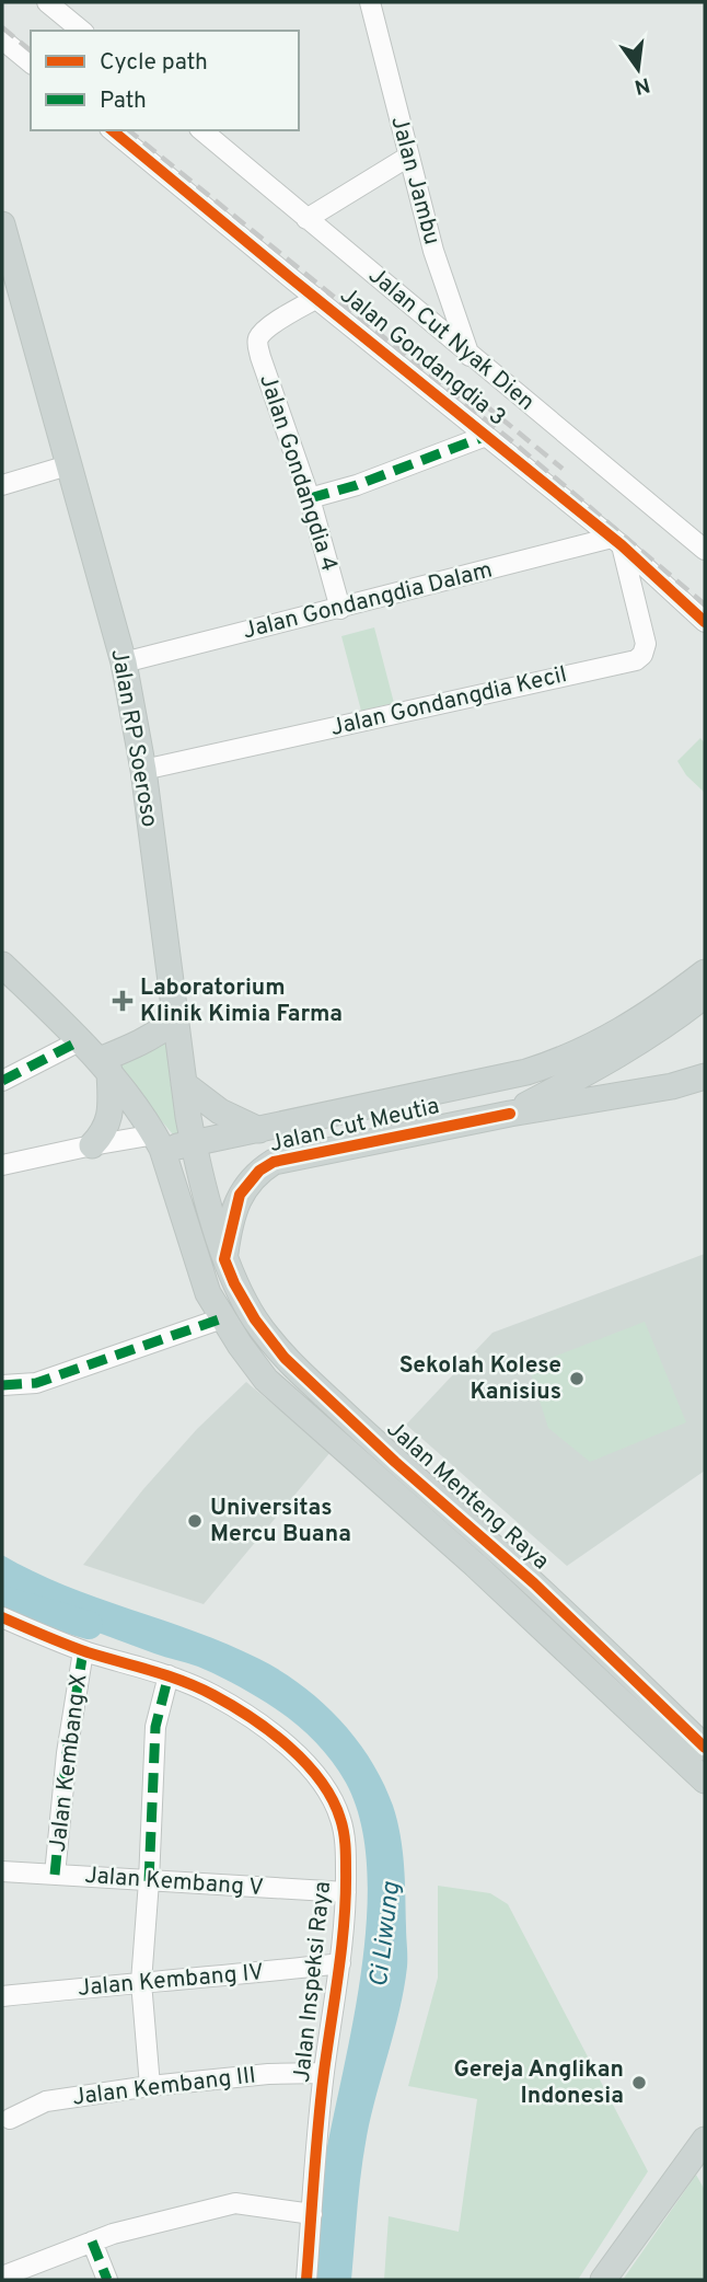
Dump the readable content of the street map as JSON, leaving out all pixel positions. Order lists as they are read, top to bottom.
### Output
{
  "streets": {
    "main road": ["Jalan RP Soeroso", "Jalan Cut Meutia", "Jalan Menteng Raya"],
    "street": [
      "Jalan Jambu",
      "Jalan Cut Nyak Dien",
      "Jalan Gondangdia 3",
      "Jalan Gondangdia 4",
      "Jalan Gondangdia Dalam",
      "Jalan Gondangdia Kecil",
      "Jalan Kembang X",
      "Jalan Kembang V",
      "Jalan Kembang IV",
      "Jalan Inspeksi Raya",
      "Jalan Kembang III"
    ]
  },
  "crossings": [
    ["Jalan Jambu", "Jalan Cut Nyak Dien"],
    ["Jalan Gondangdia 3", "Jalan Gondangdia 4"],
    ["Jalan Gondangdia 3", "Jalan Gondangdia Dalam"],
    ["Jalan Gondangdia 3", "Jalan Gondangdia Kecil"],
    ["Jalan Gondangdia 4", "Jalan Gondangdia Dalam"],
    ["Jalan Gondangdia Dalam", "Jalan Gondangdia Kecil"],
    ["Jalan Gondangdia Dalam", "Jalan RP Soeroso"],
    ["Jalan Gondangdia Kecil", "Jalan RP Soeroso"],
    ["Jalan RP Soeroso", "Jalan Cut Meutia"],
    ["Jalan RP Soeroso", "Jalan Menteng Raya"],
    ["Jalan Cut Meutia", "Jalan Menteng Raya"],
    ["Jalan Kembang X", "Jalan Kembang V"],
    ["Jalan Kembang X", "Jalan Inspeksi Raya"],
    ["Jalan Kembang V", "Jalan Inspeksi Raya"],
    ["Jalan Kembang IV", "Jalan Inspeksi Raya"],
    ["Jalan Inspeksi Raya", "Jalan Kembang III"]
  ],
  "water": ["Ci Liwung"],
  "places": {
    "health": ["Laboratorium Klinik Kimia Farma"],
    "other": ["Sekolah Kolese Kanisius", "Universitas Mercu Buana", "Gereja Anglikan Indonesia"]
  },
  "legend": ["Cycle path", "Path"],
  "north": "bottom"
}
